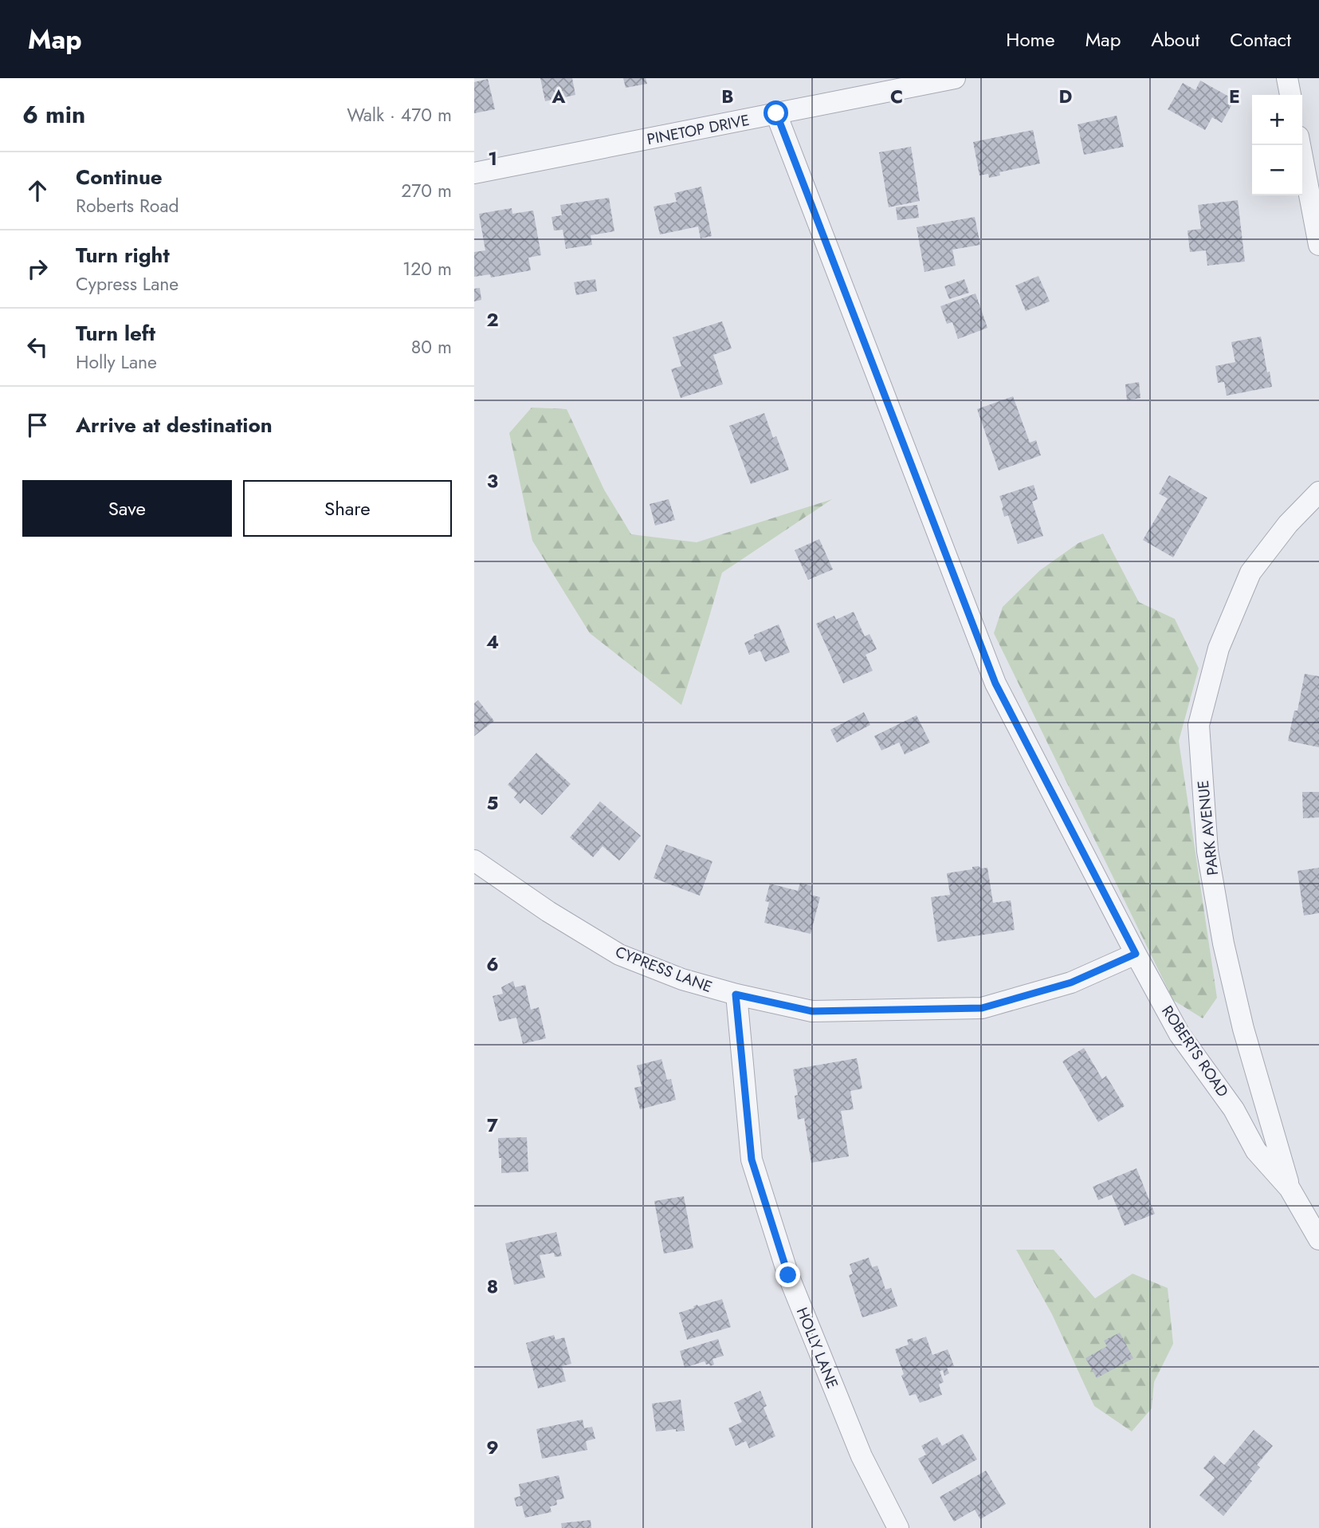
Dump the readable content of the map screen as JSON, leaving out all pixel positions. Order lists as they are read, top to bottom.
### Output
{
  "streets": {
    "street": [
      "PINETOP DRIVE",
      "PARK AVENUE",
      "CYPRESS LANE",
      "ROBERTS ROAD",
      "HOLLY LANE"
    ]
  },
  "crossings": [
    ["PINETOP DRIVE", "ROBERTS ROAD"],
    ["PARK AVENUE", "ROBERTS ROAD"],
    ["CYPRESS LANE", "ROBERTS ROAD"],
    ["CYPRESS LANE", "HOLLY LANE"]
  ],
  "page": {
    "header": "Map",
    "nav": [
      "Home",
      "Map",
      "About",
      "Contact"
    ],
    "heading": ["6 min", "Walk · 470 m"],
    "map_buttons": ["+", "−"],
    "list": [
      ["Continue", "Roberts Road", "270 m"],
      ["Turn right", "Cypress Lane", "120 m"],
      ["Turn left", "Holly Lane", "80 m"],
      "Arrive at destination"
    ],
    "buttons": ["Save", "Share"]
  },
  "grid": {
    "columns": [
      "A",
      "B",
      "C",
      "D",
      "E"
    ],
    "rows": [
      "1",
      "2",
      "3",
      "4",
      "5",
      "6",
      "7",
      "8",
      "9"
    ]
  }
}
